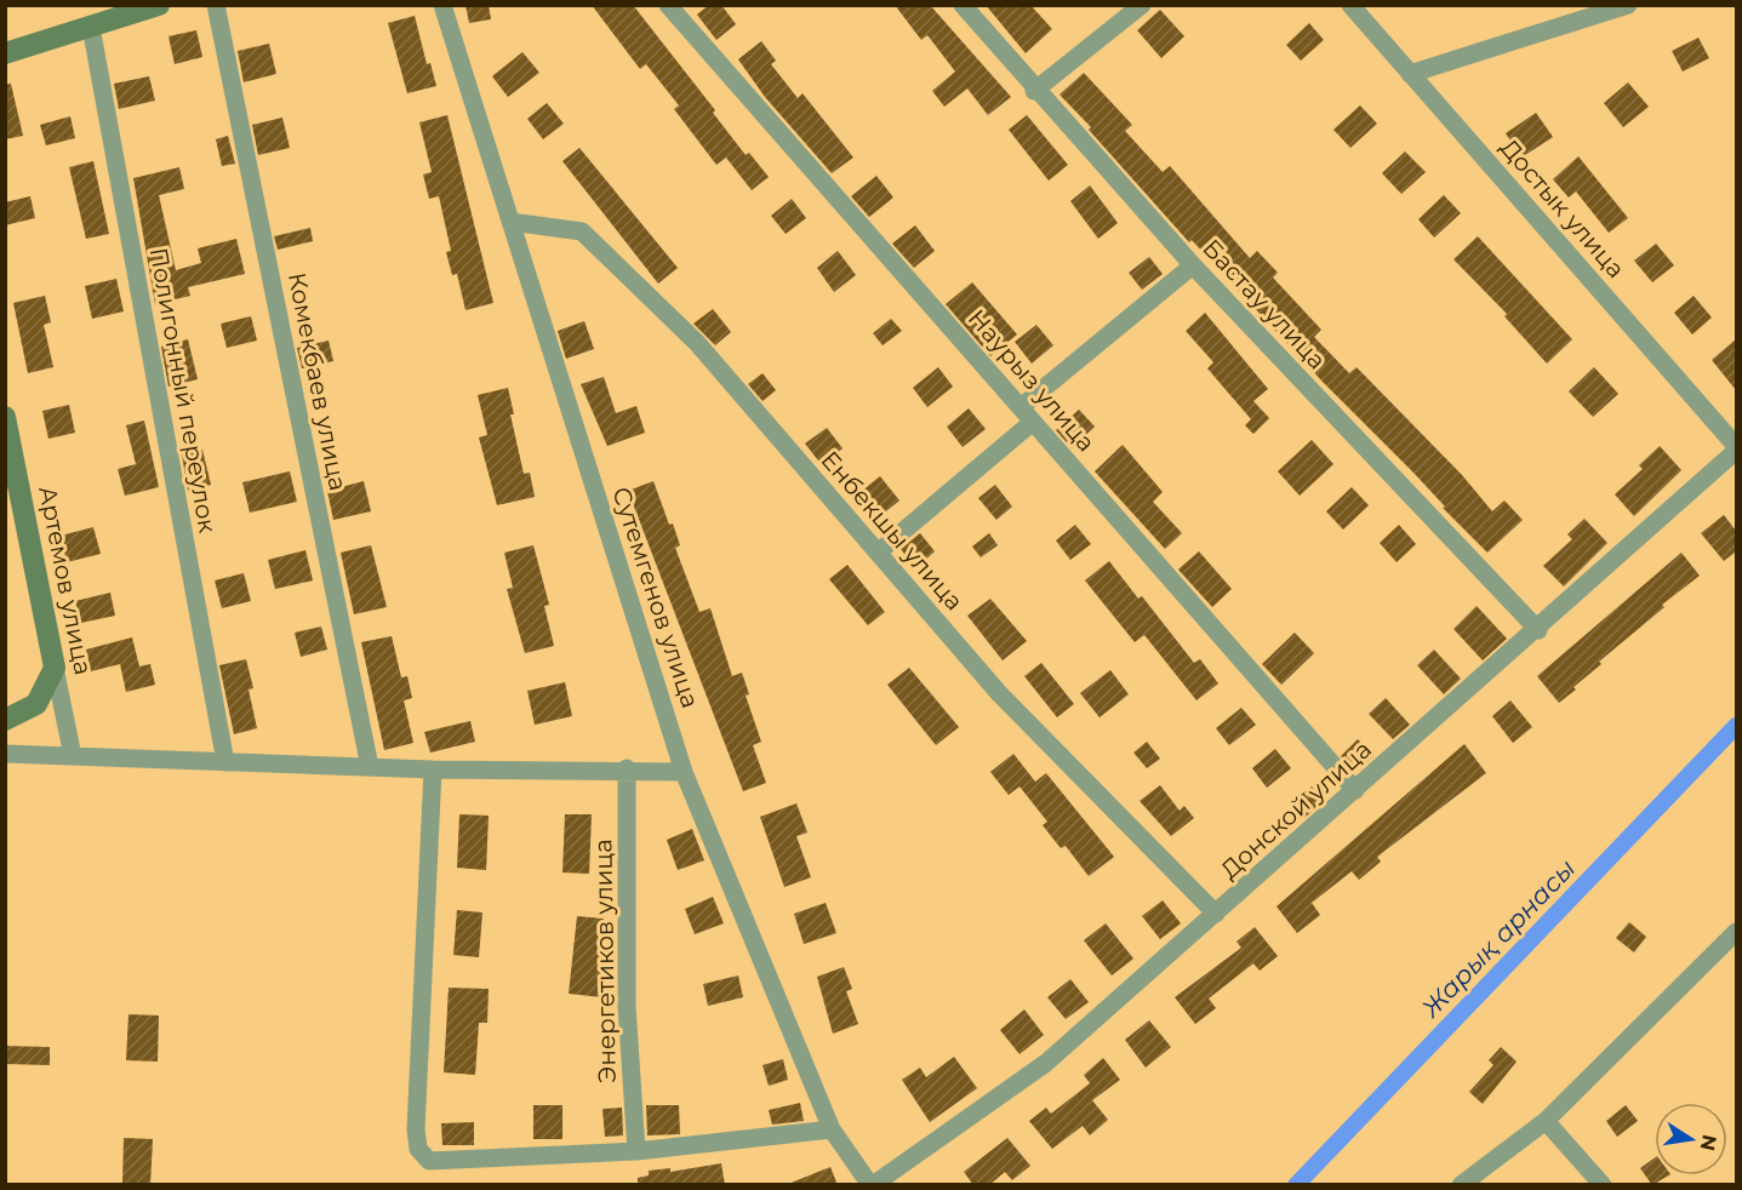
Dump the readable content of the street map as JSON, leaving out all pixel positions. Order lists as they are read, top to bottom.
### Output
{
  "streets": {
    "street": [
      "Достык улица",
      "Бастау улица",
      "Наурыз улица",
      "Комекбаев улица",
      "Полигонный переулок",
      "Енбекшы улица",
      "Артемов улица",
      "Сутемгенов улица",
      "Донской улица",
      "Энергетиков улица"
    ]
  },
  "crossings": [
    ["Бастау улица", "Донской улица"],
    ["Наурыз улица", "Донской улица"],
    ["Енбекшы улица", "Сутемгенов улица"],
    ["Енбекшы улица", "Донской улица"],
    ["Сутемгенов улица", "Донской улица"]
  ],
  "water": ["Жарық арнасы"],
  "north": "right"
}
